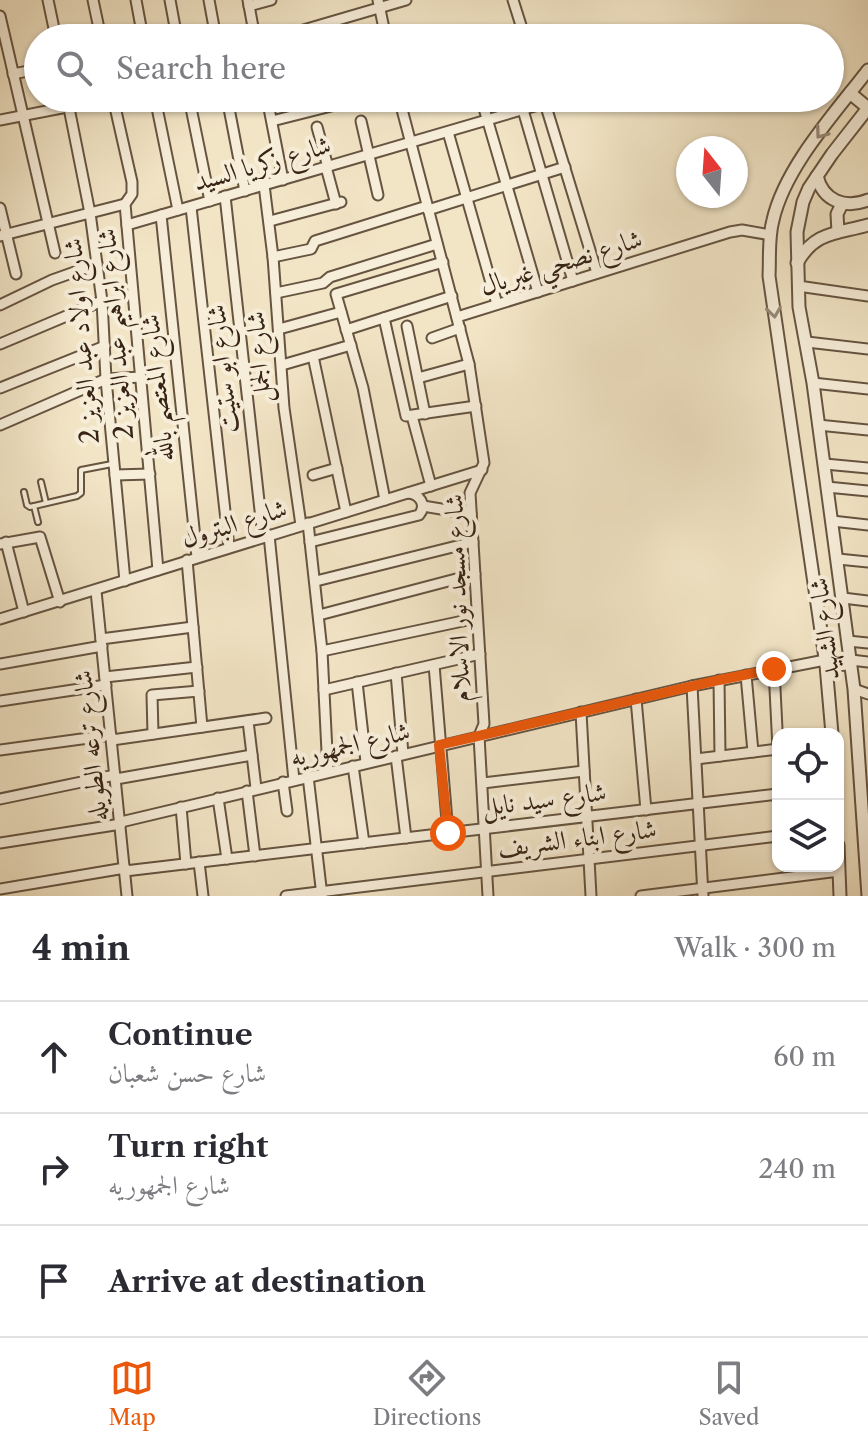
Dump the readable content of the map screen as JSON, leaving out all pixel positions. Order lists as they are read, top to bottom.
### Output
{
  "streets": {
    "street": [
      "شارع زكريا السيد",
      "شارع نصحي غبريال",
      "شارع ابراهيم عبد العزيز 2",
      "شارع اولاد عبد العزيز 2",
      "شارع الجمل",
      "شارع ابو ستيت",
      "شارع المعتصم بالله",
      "شارع البترول",
      "شارع مسجد نور الاسلام",
      "شارع الشهيد",
      "شارع الجمهوريه",
      "شارع ترعه الطويله",
      "شارع سيد نايل",
      "شارع ابناء الشريف"
    ]
  },
  "crossings": [
    ["شارع زكريا السيد", "شارع ابراهيم عبد العزيز 2"],
    ["شارع زكريا السيد", "شارع الجمل"],
    ["شارع زكريا السيد", "شارع ابو ستيت"],
    ["شارع زكريا السيد", "شارع المعتصم بالله"],
    ["شارع زكريا السيد", "شارع مسجد نور الاسلام"],
    ["شارع نصحي غبريال", "شارع مسجد نور الاسلام"],
    ["شارع نصحي غبريال", "شارع الشهيد"],
    ["شارع ابراهيم عبد العزيز 2", "شارع البترول"],
    ["شارع اولاد عبد العزيز 2", "شارع البترول"],
    ["شارع الجمل", "شارع البترول"],
    ["شارع الجمل", "شارع الجمهوريه"],
    ["شارع ابو ستيت", "شارع البترول"],
    ["شارع ابو ستيت", "شارع الجمهوريه"],
    ["شارع المعتصم بالله", "شارع البترول"],
    ["شارع البترول", "شارع مسجد نور الاسلام"],
    ["شارع البترول", "شارع ترعه الطويله"],
    ["شارع مسجد نور الاسلام", "شارع الجمهوريه"],
    ["شارع مسجد نور الاسلام", "شارع سيد نايل"],
    ["شارع مسجد نور الاسلام", "شارع ابناء الشريف"],
    ["شارع الشهيد", "شارع الجمهوريه"],
    ["شارع الجمهوريه", "شارع ترعه الطويله"],
    ["شارع ترعه الطويله", "شارع سيد نايل"]
  ],
  "north": "top",
  "page": {
    "search": "Search here",
    "heading": ["4 min", "Walk · 300 m"],
    "list": [
      ["Continue", "شارع حسن شعبان", "60 m"],
      ["Turn right", "شارع الجمهوريه", "240 m"],
      "Arrive at destination"
    ],
    "nav": ["Map", "Directions", "Saved"]
  }
}
